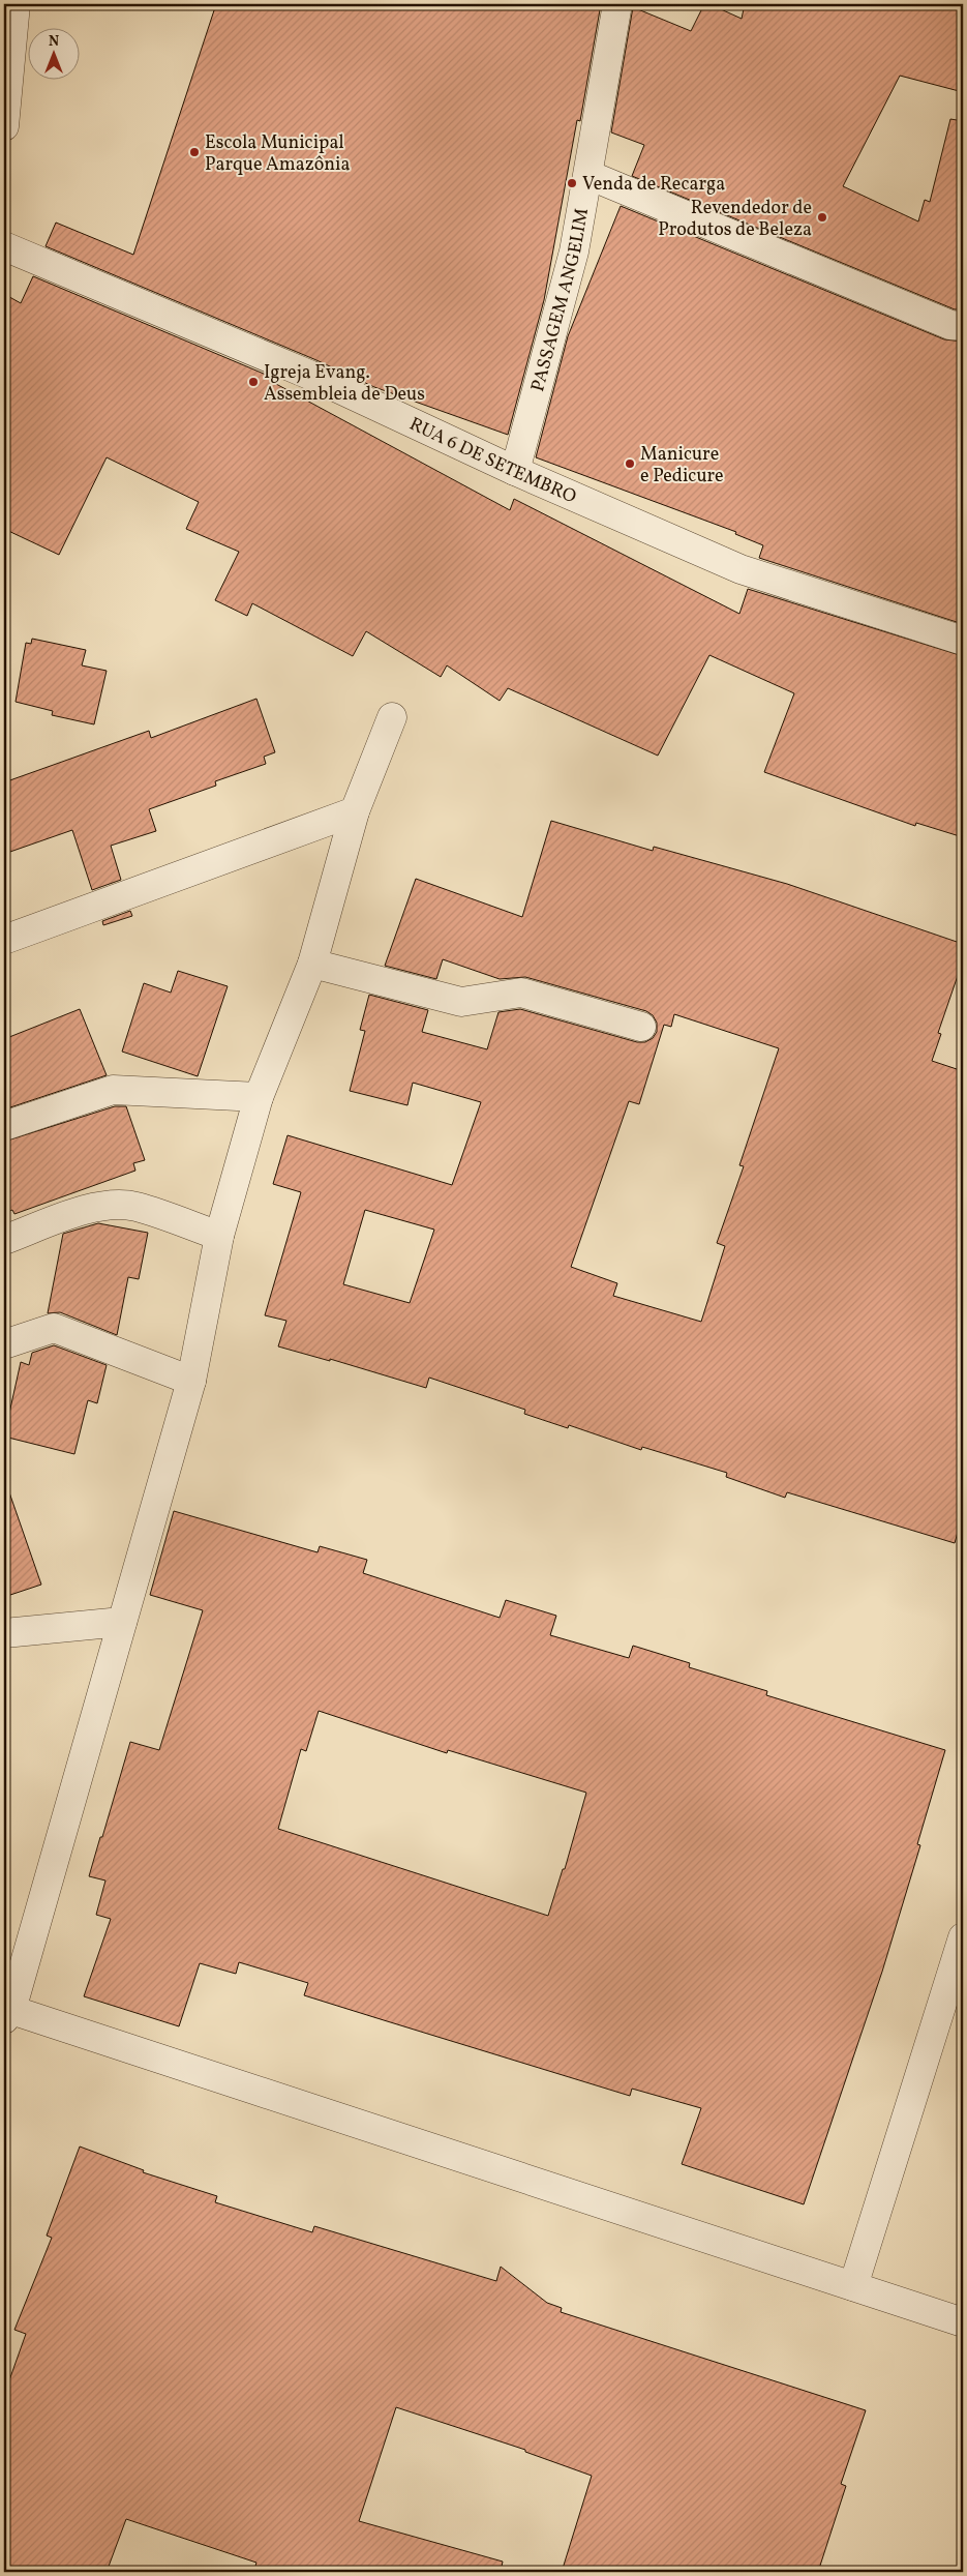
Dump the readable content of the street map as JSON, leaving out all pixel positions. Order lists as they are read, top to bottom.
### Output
{
  "streets": {
    "street": ["PASSAGEM ANGELIM", "RUA 6 DE SETEMBRO"]
  },
  "crossings": [
    ["PASSAGEM ANGELIM", "RUA 6 DE SETEMBRO"]
  ],
  "places": [
    "Escola Municipal Parque Amazônia",
    "Venda de Recarga",
    "Revendedor de Produtos de Beleza",
    "Igreja Evang. Assembleia de Deus",
    "Manicure e Pedicure"
  ],
  "north": "top"
}
